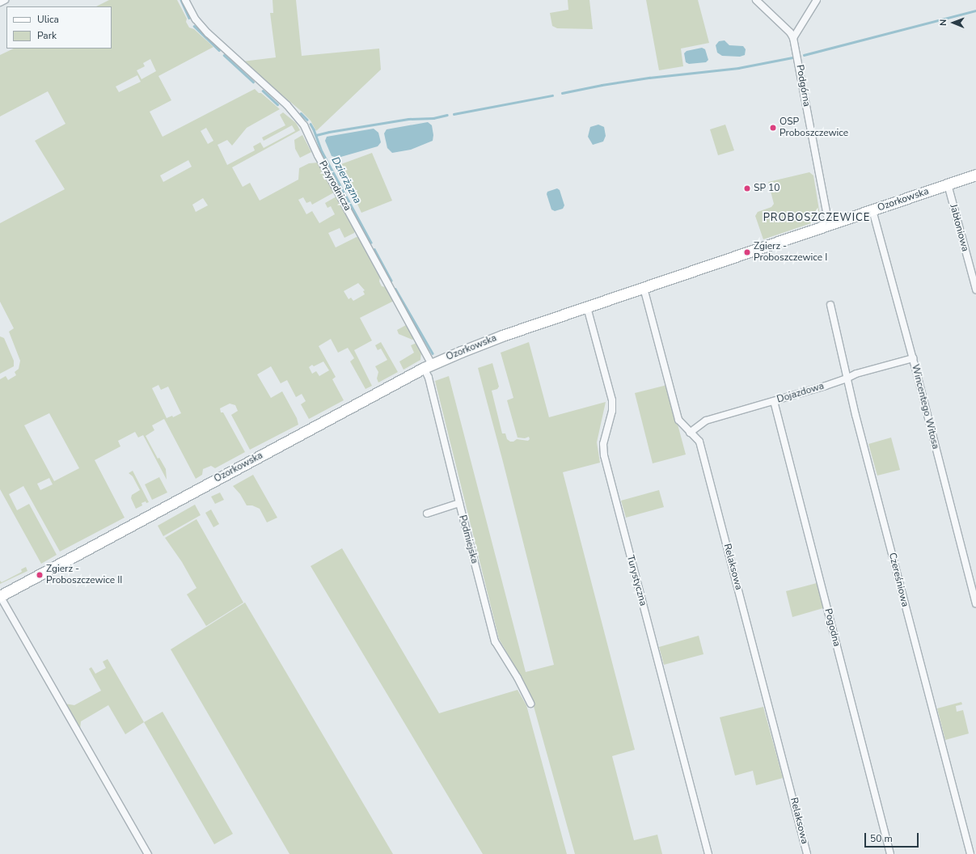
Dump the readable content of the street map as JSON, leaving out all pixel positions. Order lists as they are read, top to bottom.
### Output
{
  "streets": {
    "main road": ["Ozorkowska"],
    "street": [
      "Podgórna",
      "Przyrodnicza",
      "Jabłoniowa",
      "Dojazdowa",
      "Wincentego Witosa",
      "Podmiejska",
      "Relaksowa",
      "Czereśniowa",
      "Turystyczna",
      "Pogodna"
    ]
  },
  "crossings": [
    ["Podgórna", "Ozorkowska"],
    ["Przyrodnicza", "Ozorkowska"],
    ["Przyrodnicza", "Podmiejska"],
    ["Ozorkowska", "Jabłoniowa"],
    ["Ozorkowska", "Wincentego Witosa"],
    ["Ozorkowska", "Podmiejska"],
    ["Ozorkowska", "Relaksowa"],
    ["Ozorkowska", "Turystyczna"],
    ["Dojazdowa", "Wincentego Witosa"],
    ["Dojazdowa", "Relaksowa"],
    ["Dojazdowa", "Czereśniowa"],
    ["Dojazdowa", "Pogodna"]
  ],
  "districts": ["PROBOSZCZEWICE"],
  "water": ["Dzierżązna"],
  "places": [
    "OSP Proboszczewice",
    "SP 10",
    "Zgierz - Proboszczewice I",
    "Zgierz - Proboszczewice II"
  ],
  "legend": ["Ulica", "Park"],
  "scale_bar": "50 m",
  "north": "left"
}
